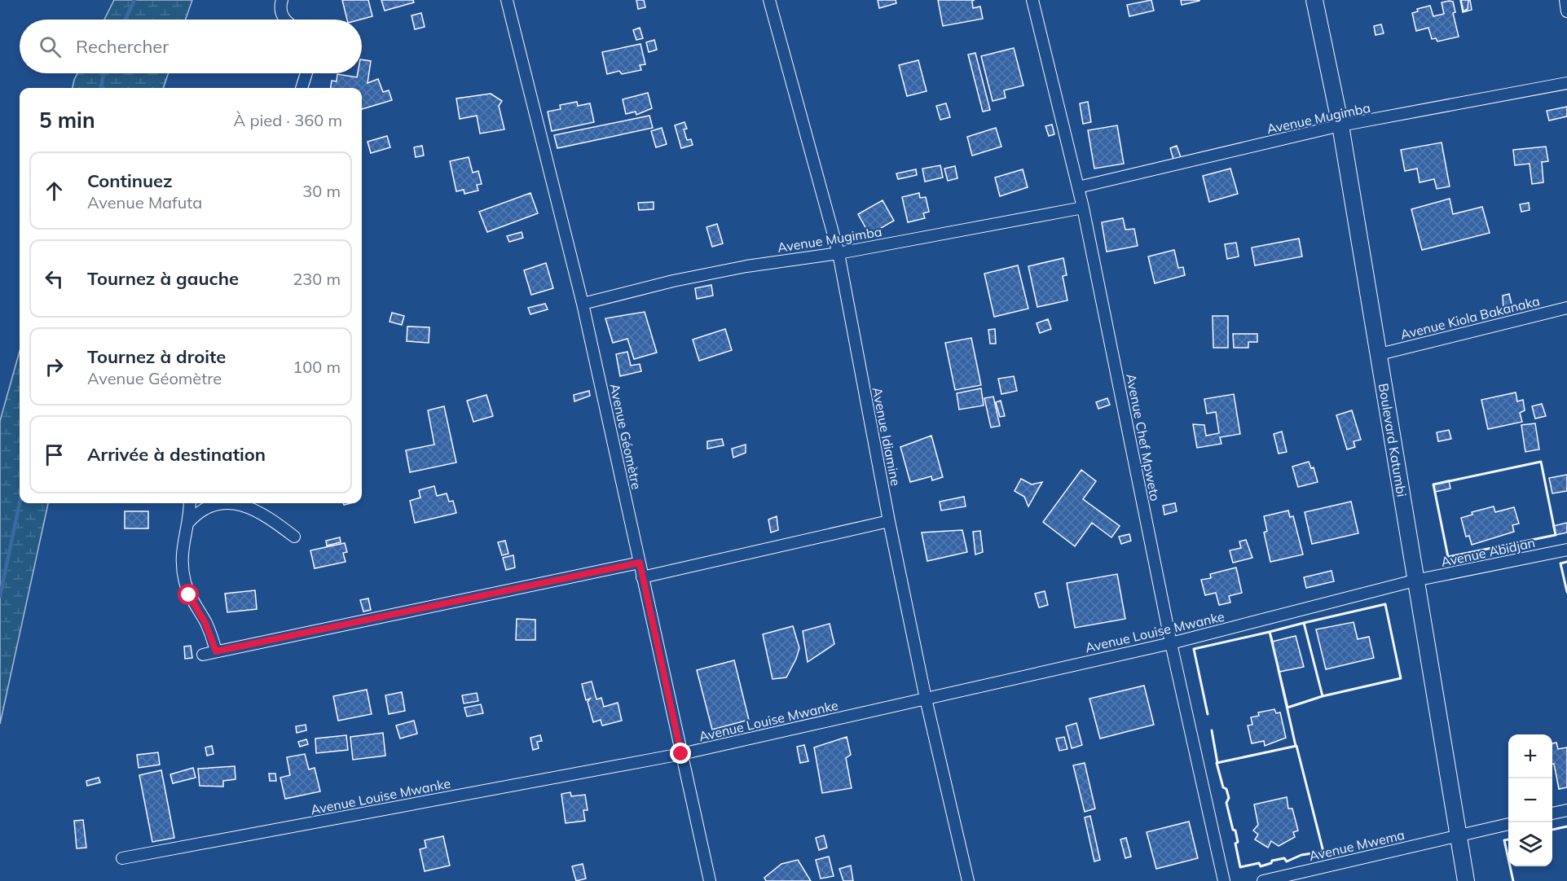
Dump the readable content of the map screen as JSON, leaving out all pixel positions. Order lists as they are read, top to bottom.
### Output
{
  "streets": {
    "street": [
      "Avenue Mugimba",
      "Avenue Kiola Bakanaka",
      "Avenue Géomètre",
      "Avenue Idiamine",
      "Avenue Chef Mpweto",
      "Boulevard Katumbi",
      "Avenue Abidjan",
      "Avenue Louise Mwanke",
      "Avenue Mwema"
    ]
  },
  "crossings": [
    ["Avenue Mugimba", "Avenue Géomètre"],
    ["Avenue Mugimba", "Avenue Idiamine"],
    ["Avenue Mugimba", "Avenue Chef Mpweto"],
    ["Avenue Mugimba", "Boulevard Katumbi"],
    ["Avenue Kiola Bakanaka", "Boulevard Katumbi"],
    ["Avenue Géomètre", "Avenue Louise Mwanke"],
    ["Avenue Idiamine", "Avenue Louise Mwanke"],
    ["Avenue Chef Mpweto", "Avenue Louise Mwanke"],
    ["Boulevard Katumbi", "Avenue Abidjan"],
    ["Boulevard Katumbi", "Avenue Louise Mwanke"],
    ["Boulevard Katumbi", "Avenue Mwema"],
    ["Avenue Abidjan", "Avenue Louise Mwanke"]
  ],
  "page": {
    "search": "Rechercher",
    "heading": ["5 min", "À pied · 360 m"],
    "list": [
      ["Continuez", "Avenue Mafuta", "30 m"],
      ["Tournez à gauche", "230 m"],
      ["Tournez à droite", "Avenue Géomètre", "100 m"],
      "Arrivée à destination"
    ],
    "map_buttons": ["+", "−"]
  }
}
